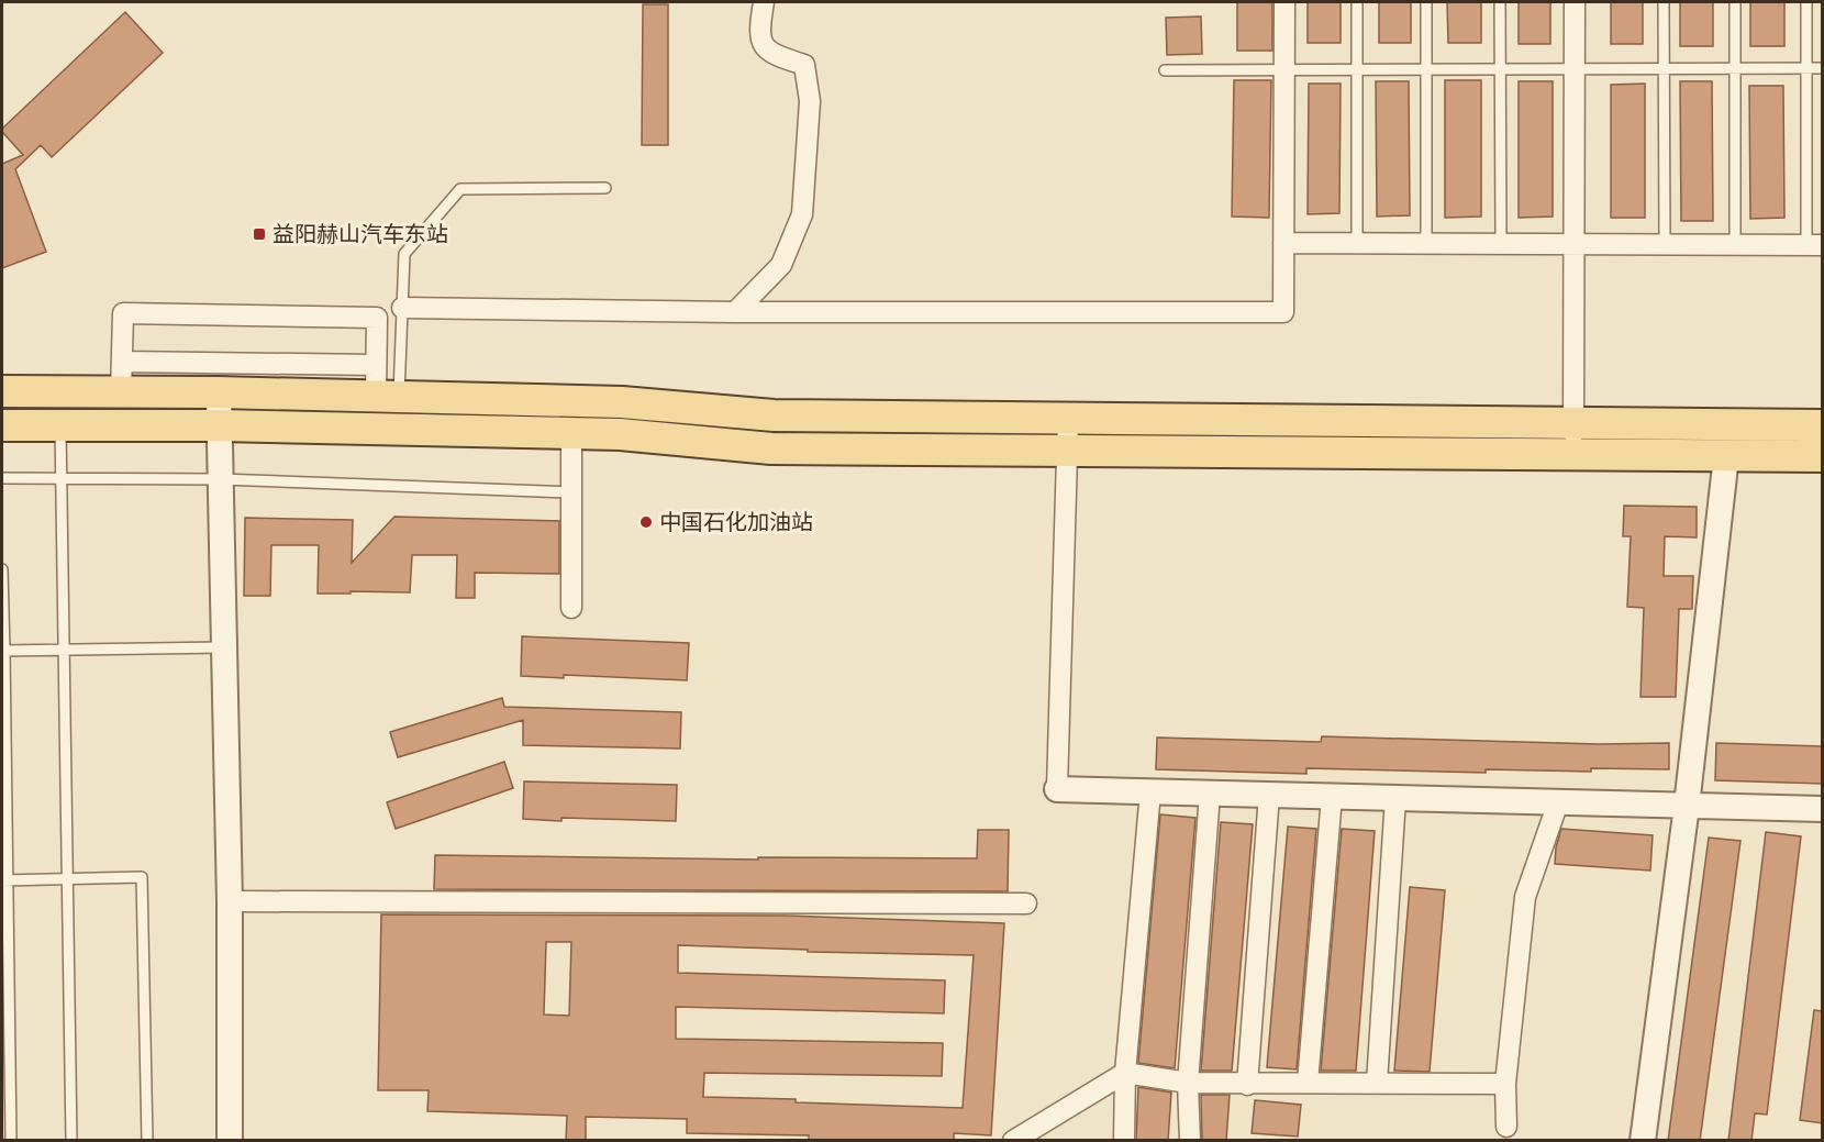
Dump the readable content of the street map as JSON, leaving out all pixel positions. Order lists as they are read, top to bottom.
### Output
{
  "places": {
    "transit": ["益阳赫山汽车东站"],
    "other": ["中国石化加油站"]
  }
}
